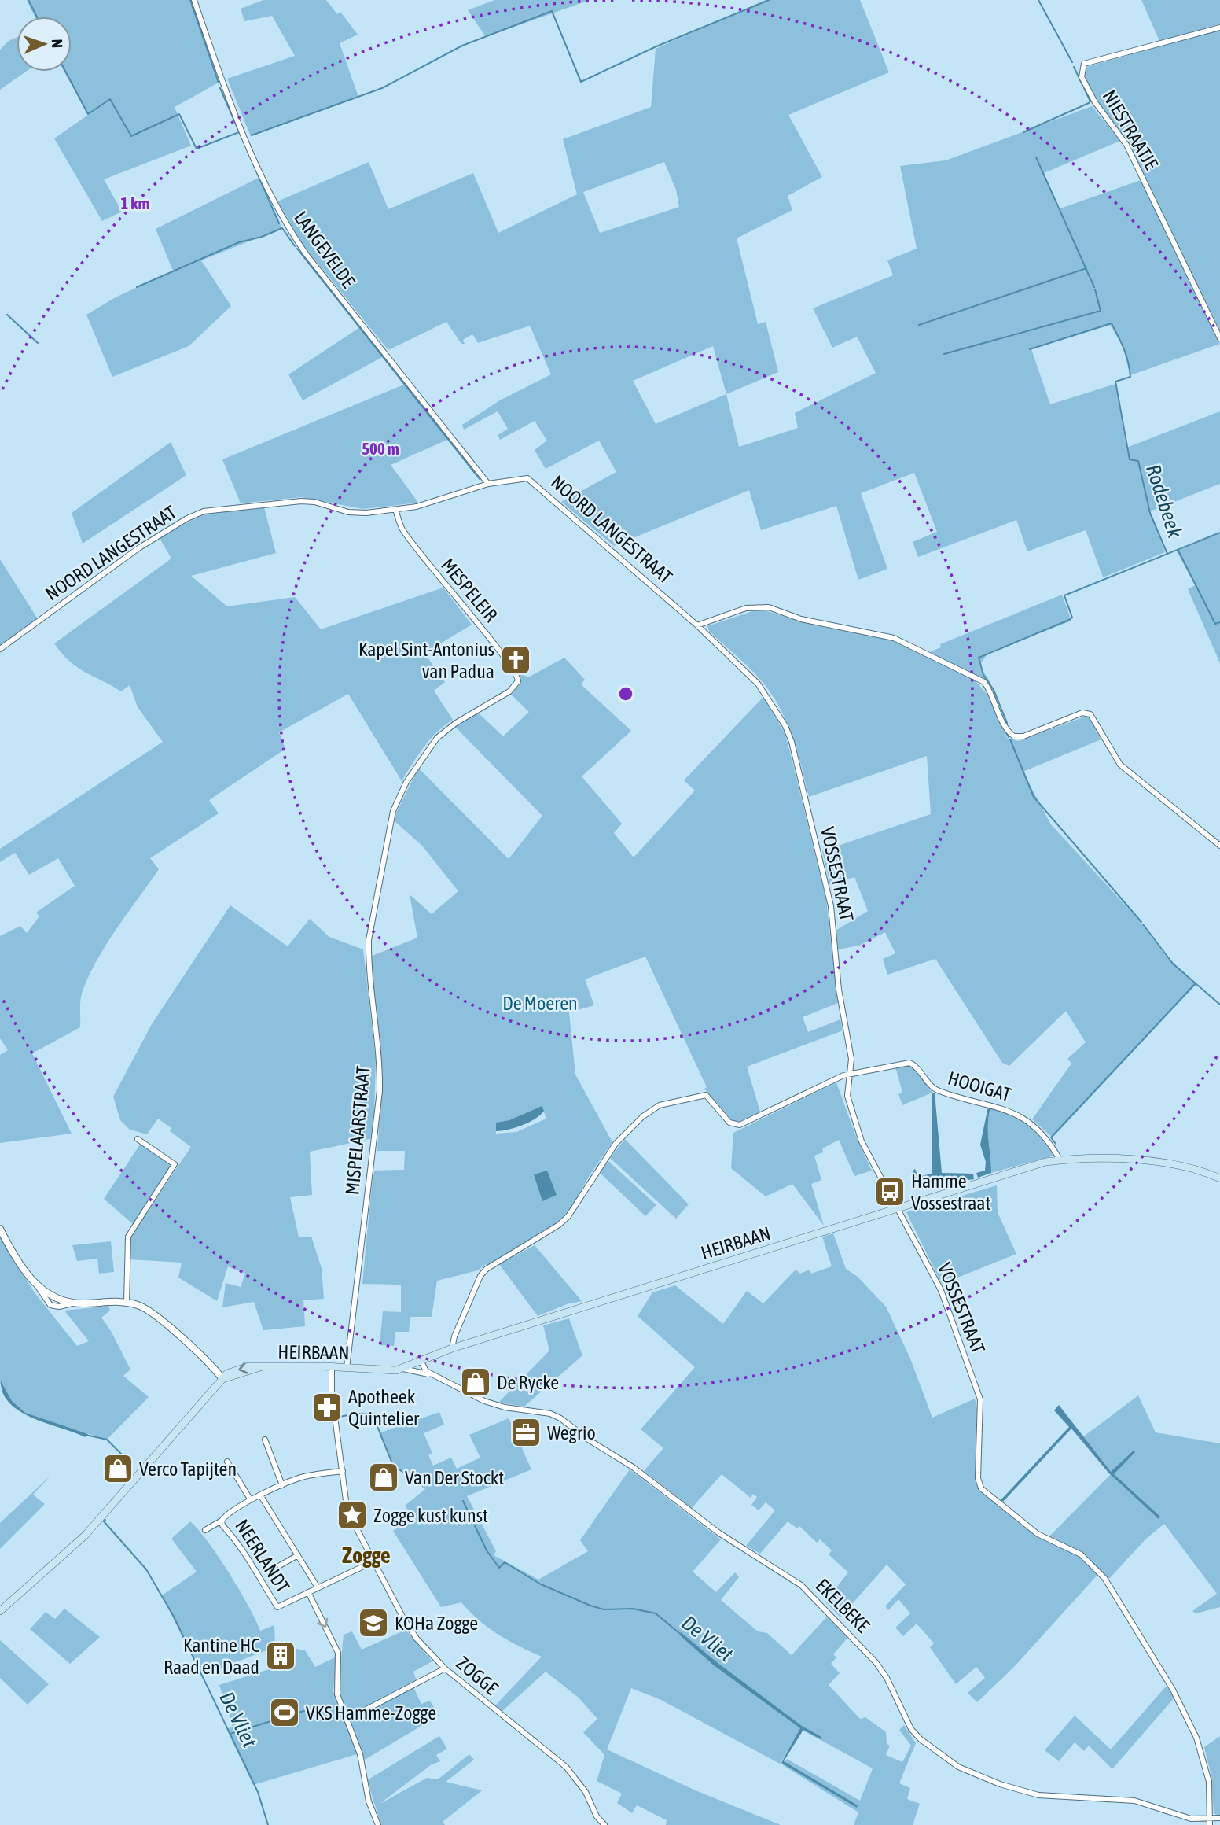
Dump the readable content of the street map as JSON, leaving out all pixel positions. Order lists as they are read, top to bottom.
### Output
{
  "streets": {
    "main road": ["HEIRBAAN"],
    "street": [
      "NIESTRAATJE",
      "LANGEVELDE",
      "NOORD LANGESTRAAT",
      "MESPELEIR",
      "VOSSESTRAAT",
      "HOOIGAT",
      "MISPELAARSTRAAT",
      "NEERLANDT",
      "EKELBEKE",
      "ZOGGE"
    ]
  },
  "crossings": [
    ["LANGEVELDE", "NOORD LANGESTRAAT"],
    ["NOORD LANGESTRAAT", "MESPELEIR"],
    ["NOORD LANGESTRAAT", "VOSSESTRAAT"],
    ["MESPELEIR", "MISPELAARSTRAAT"],
    ["VOSSESTRAAT", "HOOIGAT"],
    ["VOSSESTRAAT", "HEIRBAAN"],
    ["VOSSESTRAAT", "EKELBEKE"],
    ["HOOIGAT", "HEIRBAAN"],
    ["MISPELAARSTRAAT", "HEIRBAAN"],
    ["HEIRBAAN", "EKELBEKE"],
    ["HEIRBAAN", "ZOGGE"],
    ["NEERLANDT", "ZOGGE"]
  ],
  "districts": ["Zogge"],
  "water": ["Rodebeek", "De Vliet"],
  "parks": ["De Moeren"],
  "places": {
    "church": ["Kapel Sint-Antonius van Padua"],
    "bus stop": ["Hamme Vossestraat"],
    "shop": ["De Rycke", "Verco Tapijten", "Van Der Stockt"],
    "pharmacy": ["Apotheek Quintelier"],
    "office": ["Wegrio"],
    "place": ["Zogge kust kunst"],
    "school or university": ["KOHa Zogge"],
    "building": ["Kantine HC Raad en Daad"],
    "sports": ["VKS Hamme-Zogge"]
  },
  "north": "right",
  "rings": ["1 km", "500 m"]
}
